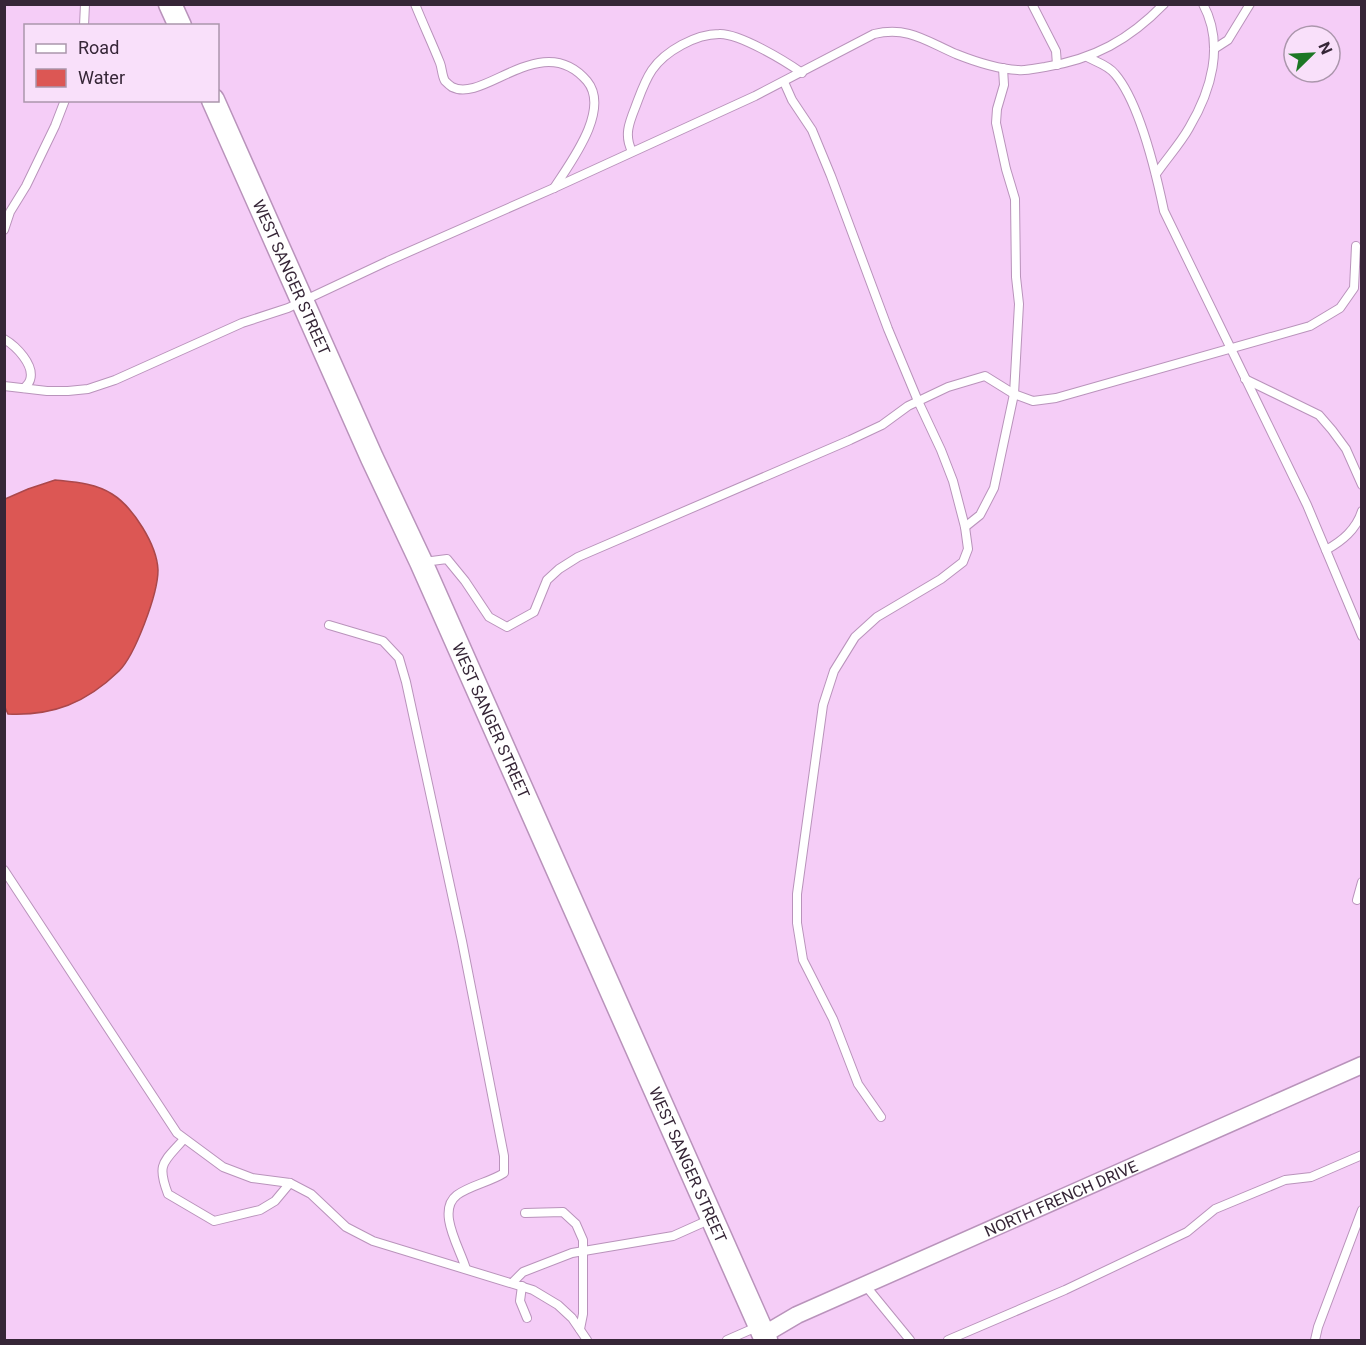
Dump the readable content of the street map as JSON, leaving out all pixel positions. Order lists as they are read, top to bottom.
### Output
{
  "streets": {
    "main road": ["WEST SANGER STREET"],
    "street": ["NORTH FRENCH DRIVE"]
  },
  "crossings": [
    ["WEST SANGER STREET", "NORTH FRENCH DRIVE"]
  ],
  "legend": ["Road", "Water"],
  "north": "top right"
}
